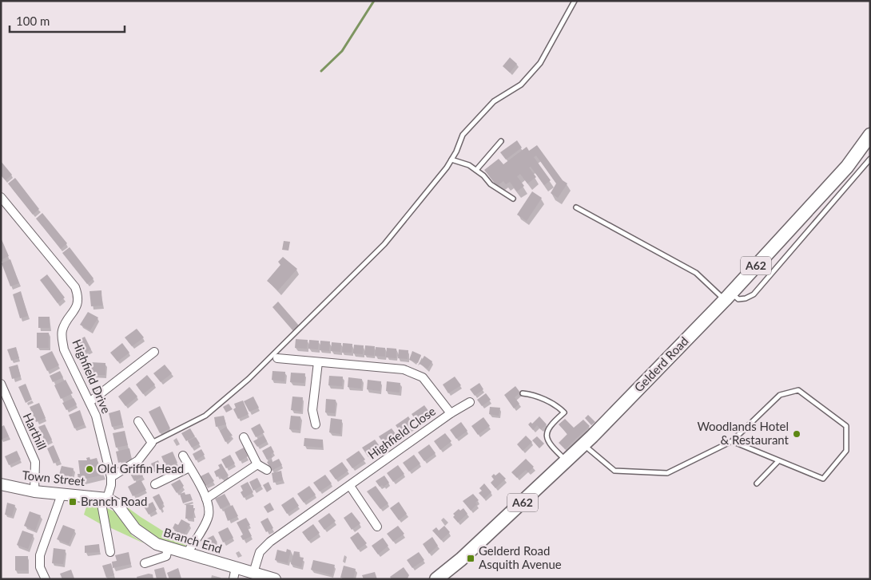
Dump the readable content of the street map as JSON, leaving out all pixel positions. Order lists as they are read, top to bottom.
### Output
{
  "streets": {
    "main road": [
      "A62",
      "Gelderd Road",
      "Town Street",
      "Branch End"
    ],
    "street": ["Highfield Drive", "Harthill", "Highfield Close"]
  },
  "crossings": [
    ["Highfield Drive", "Town Street"],
    ["Highfield Drive", "Branch End"],
    ["Harthill", "Town Street"],
    ["Highfield Close", "Branch End"],
    ["Town Street", "Branch End"]
  ],
  "places": {
    "other": ["Woodlands Hotel & Restaurant", "Old Griffin Head"],
    "transit": ["Branch Road", "Gelderd Road Asquith Avenue"]
  },
  "scale_bar": "100 m"
}
